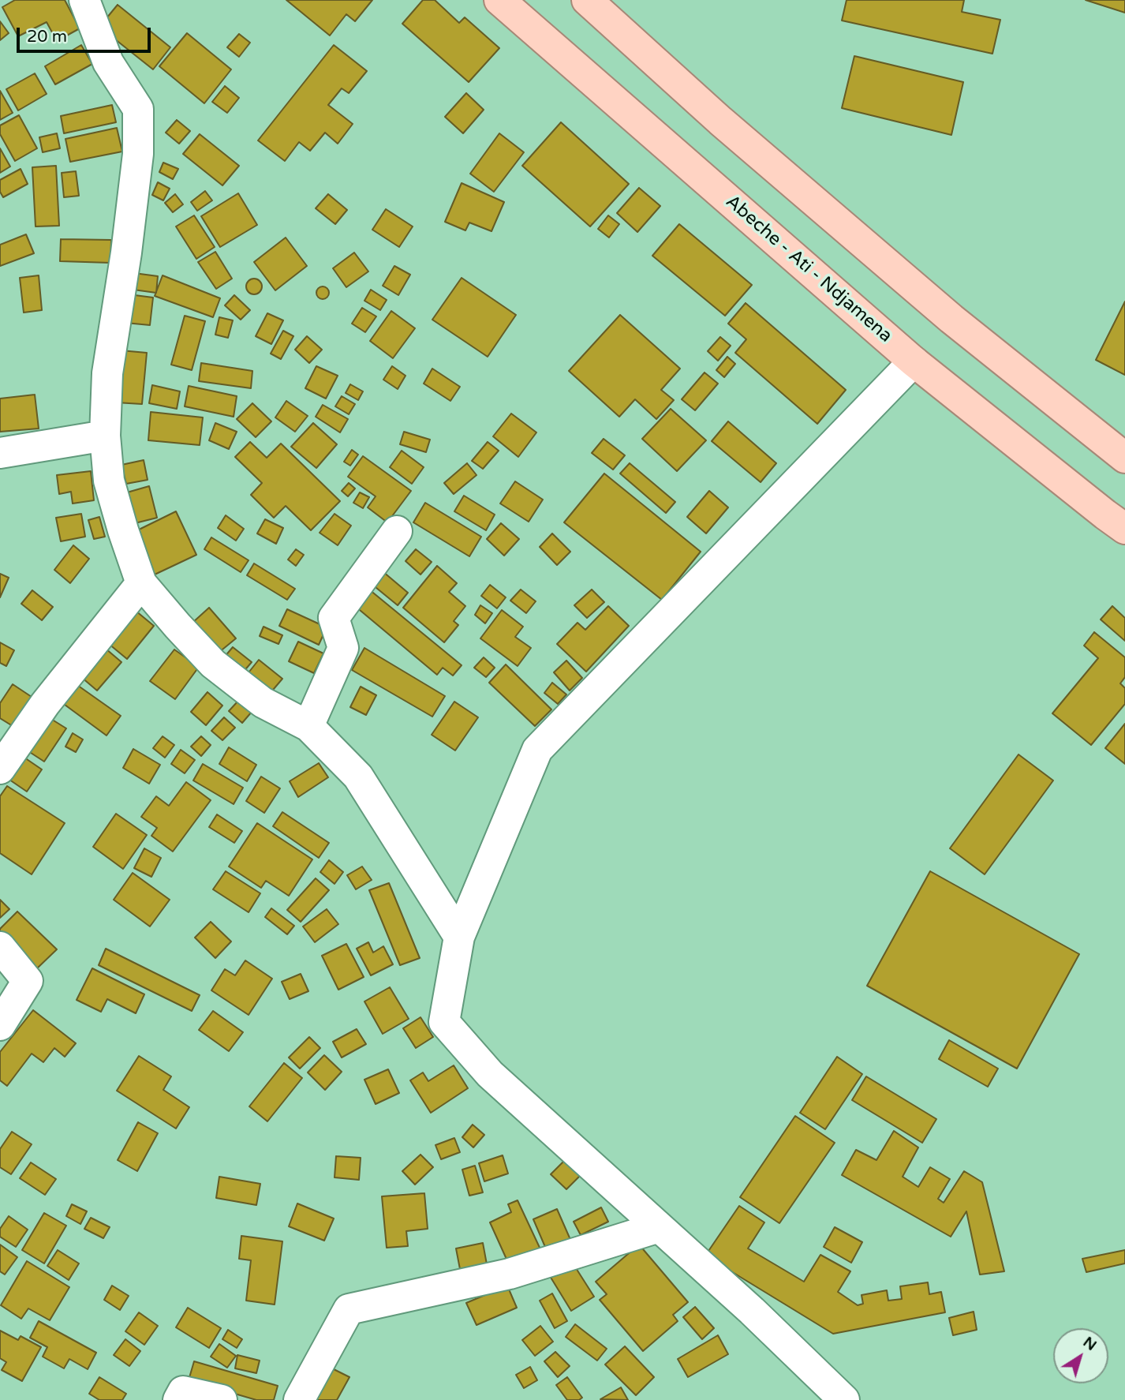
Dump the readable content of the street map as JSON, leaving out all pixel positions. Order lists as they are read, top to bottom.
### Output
{
  "streets": {
    "highway": ["Abeche - Ati - Ndjamena"]
  },
  "scale_bar": "20 m",
  "north": "top right"
}
